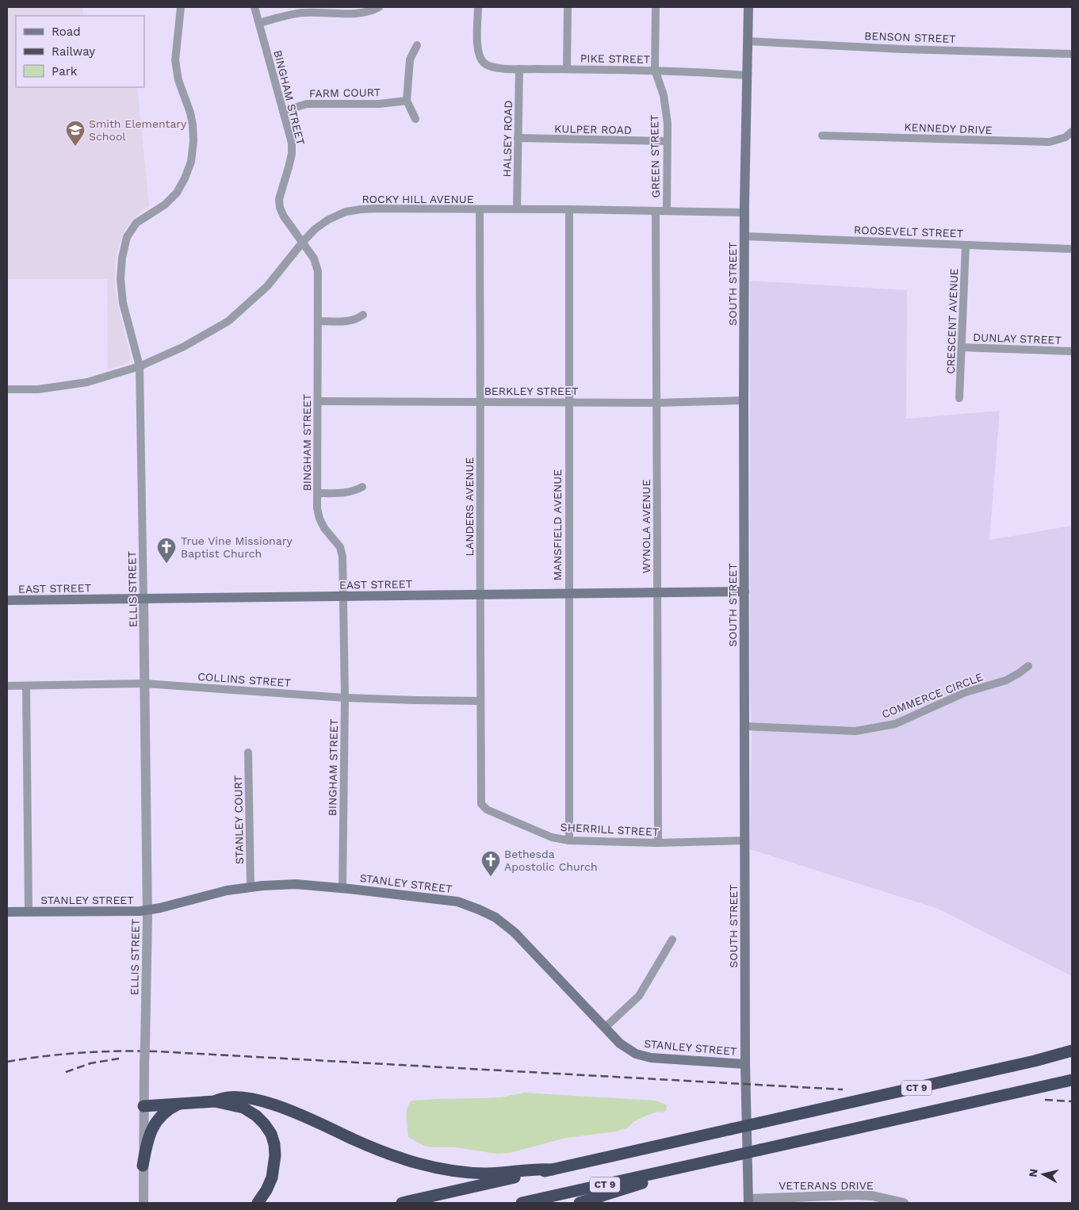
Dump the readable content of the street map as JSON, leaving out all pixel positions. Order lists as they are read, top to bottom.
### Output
{
  "streets": {
    "highway": ["CT 9"],
    "main road": ["SOUTH STREET", "EAST STREET", "STANLEY STREET"],
    "street": [
      "BENSON STREET",
      "PIKE STREET",
      "FARM COURT",
      "BINGHAM STREET",
      "KENNEDY DRIVE",
      "KULPER ROAD",
      "HALSEY ROAD",
      "GREEN STREET",
      "ROCKY HILL AVENUE",
      "ROOSEVELT STREET",
      "CRESCENT AVENUE",
      "DUNLAY STREET",
      "BERKLEY STREET",
      "LANDERS AVENUE",
      "MANSFIELD AVENUE",
      "WYNOLA AVENUE",
      "ELLIS STREET",
      "COLLINS STREET",
      "COMMERCE CIRCLE",
      "STANLEY COURT",
      "SHERRILL STREET",
      "VETERANS DRIVE"
    ]
  },
  "crossings": [
    ["BENSON STREET", "SOUTH STREET"],
    ["PIKE STREET", "HALSEY ROAD"],
    ["PIKE STREET", "GREEN STREET"],
    ["PIKE STREET", "SOUTH STREET"],
    ["FARM COURT", "BINGHAM STREET"],
    ["BINGHAM STREET", "ROCKY HILL AVENUE"],
    ["BINGHAM STREET", "BERKLEY STREET"],
    ["BINGHAM STREET", "EAST STREET"],
    ["BINGHAM STREET", "COLLINS STREET"],
    ["BINGHAM STREET", "STANLEY STREET"],
    ["KULPER ROAD", "HALSEY ROAD"],
    ["KULPER ROAD", "GREEN STREET"],
    ["HALSEY ROAD", "ROCKY HILL AVENUE"],
    ["GREEN STREET", "ROCKY HILL AVENUE"],
    ["ROCKY HILL AVENUE", "SOUTH STREET"],
    ["ROCKY HILL AVENUE", "LANDERS AVENUE"],
    ["ROCKY HILL AVENUE", "MANSFIELD AVENUE"],
    ["ROCKY HILL AVENUE", "WYNOLA AVENUE"],
    ["ROCKY HILL AVENUE", "ELLIS STREET"],
    ["ROOSEVELT STREET", "SOUTH STREET"],
    ["ROOSEVELT STREET", "CRESCENT AVENUE"],
    ["SOUTH STREET", "BERKLEY STREET"],
    ["SOUTH STREET", "EAST STREET"],
    ["SOUTH STREET", "COMMERCE CIRCLE"],
    ["SOUTH STREET", "SHERRILL STREET"],
    ["SOUTH STREET", "STANLEY STREET"],
    ["SOUTH STREET", "VETERANS DRIVE"],
    ["CRESCENT AVENUE", "DUNLAY STREET"],
    ["BERKLEY STREET", "LANDERS AVENUE"],
    ["BERKLEY STREET", "MANSFIELD AVENUE"],
    ["BERKLEY STREET", "WYNOLA AVENUE"],
    ["LANDERS AVENUE", "EAST STREET"],
    ["LANDERS AVENUE", "COLLINS STREET"],
    ["LANDERS AVENUE", "SHERRILL STREET"],
    ["MANSFIELD AVENUE", "EAST STREET"],
    ["MANSFIELD AVENUE", "SHERRILL STREET"],
    ["WYNOLA AVENUE", "EAST STREET"],
    ["WYNOLA AVENUE", "SHERRILL STREET"],
    ["EAST STREET", "ELLIS STREET"],
    ["ELLIS STREET", "COLLINS STREET"],
    ["ELLIS STREET", "STANLEY STREET"],
    ["STANLEY COURT", "STANLEY STREET"]
  ],
  "places": {
    "school or university": ["Smith Elementary School"],
    "church": ["True Vine Missionary Baptist Church", "Bethesda Apostolic Church"]
  },
  "legend": ["Road", "Railway", "Park"],
  "north": "left"
}
